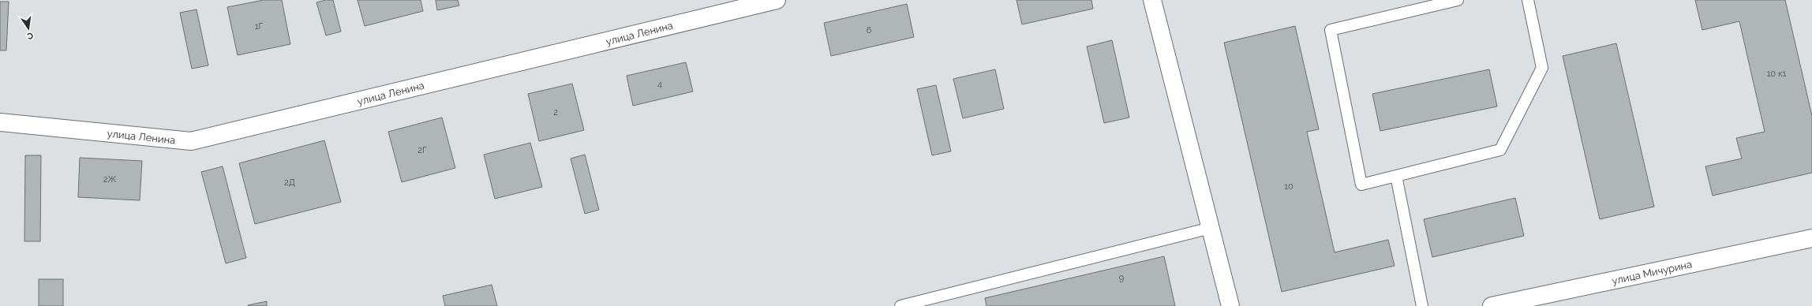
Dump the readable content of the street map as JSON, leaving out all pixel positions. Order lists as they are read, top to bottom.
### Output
{
  "streets": {
    "street": ["улица Ленина", "улица Мичурина"]
  },
  "house_numbers": [
    "1Г",
    "6",
    "10 к1",
    "4",
    "2",
    "2Г",
    "2Ж",
    "2Д",
    "10",
    "9"
  ],
  "north": "bottom"
}
